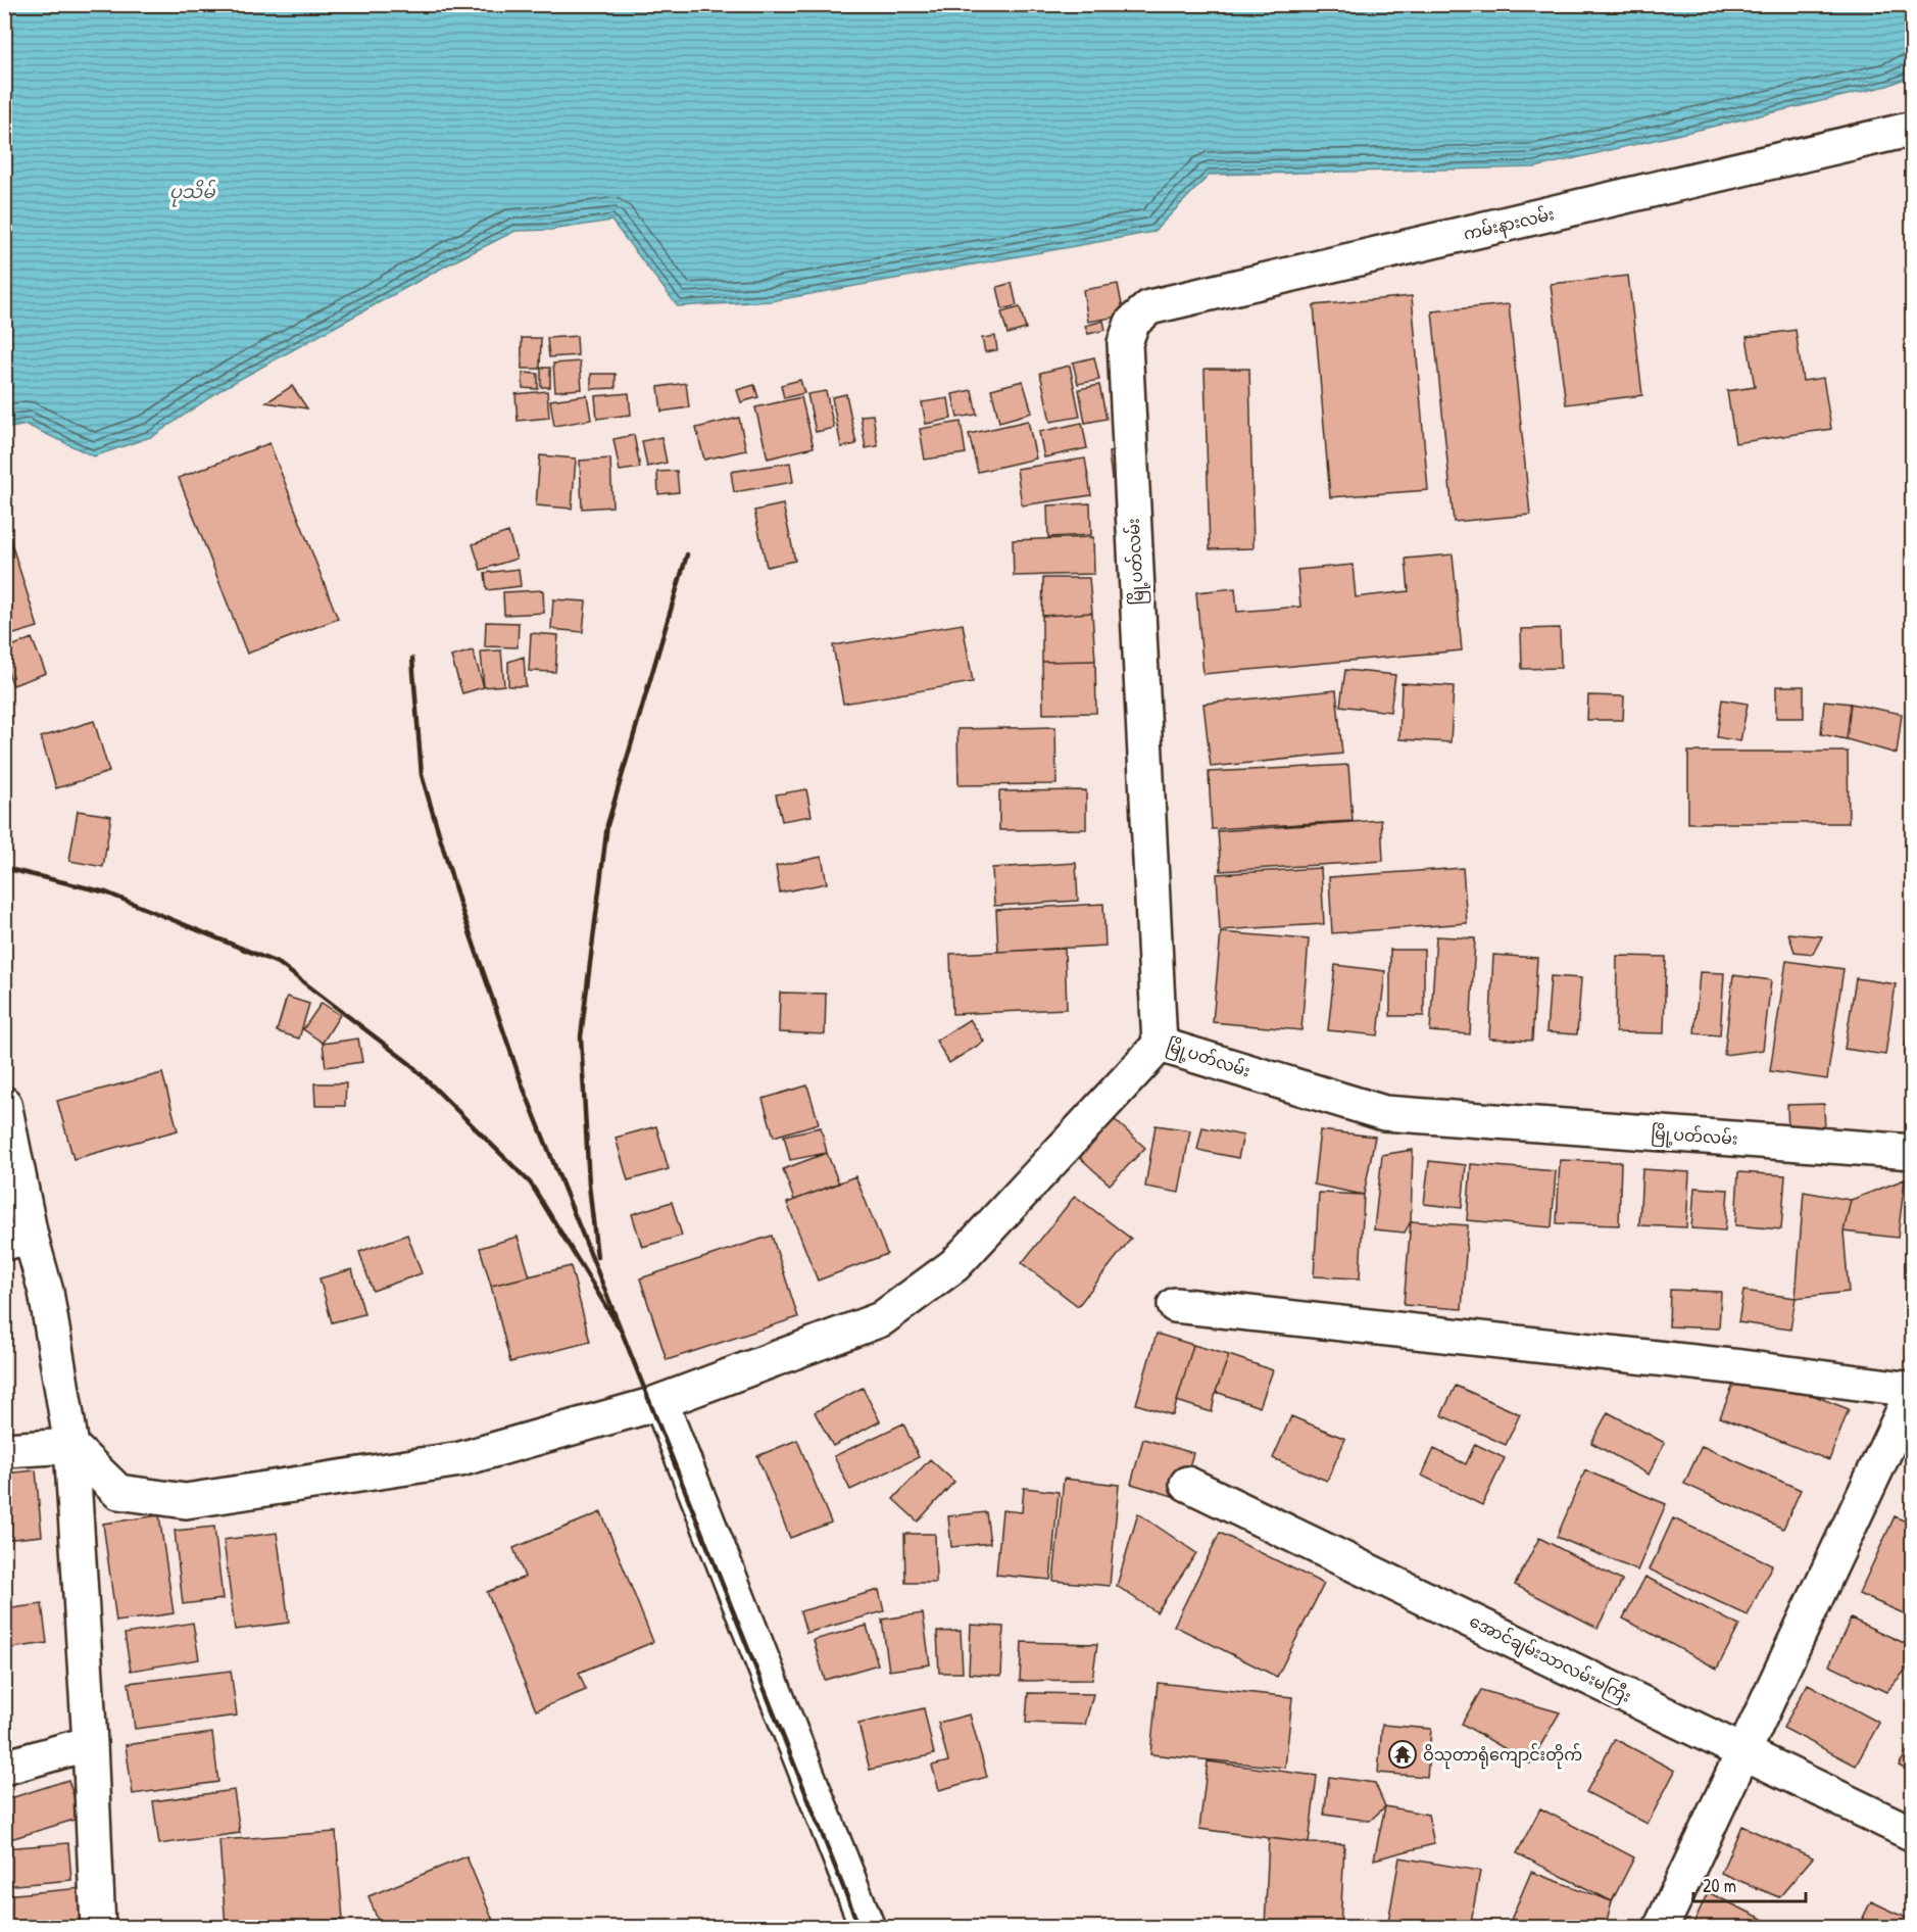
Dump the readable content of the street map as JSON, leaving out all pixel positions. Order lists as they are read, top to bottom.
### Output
{
  "streets": {
    "street": ["ကမ်းနားလမ်း", "မြို့ပတ်လမ်း", "အောင်ချမ်းသာလမ်းမကြီး"]
  },
  "crossings": [
    ["ကမ်းနားလမ်း", "မြို့ပတ်လမ်း"]
  ],
  "water": ["ပုသိမ်"],
  "places": {
    "temple": ["ဝိသုတာရုံကျောင်းတိုက်"]
  },
  "scale_bar": "20 m"
}
